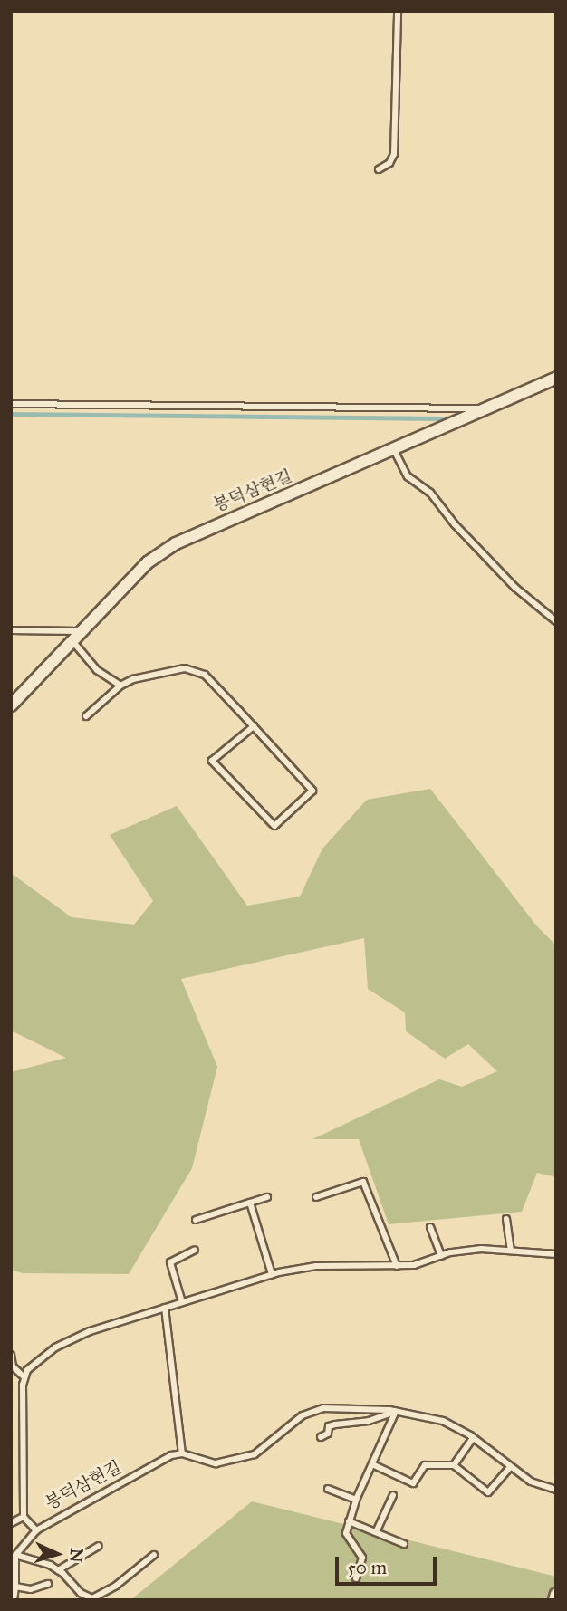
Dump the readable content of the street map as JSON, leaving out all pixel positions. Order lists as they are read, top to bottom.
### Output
{
  "streets": {
    "street": ["봉덕삼현길"]
  },
  "scale_bar": "50 m",
  "north": "right"
}
